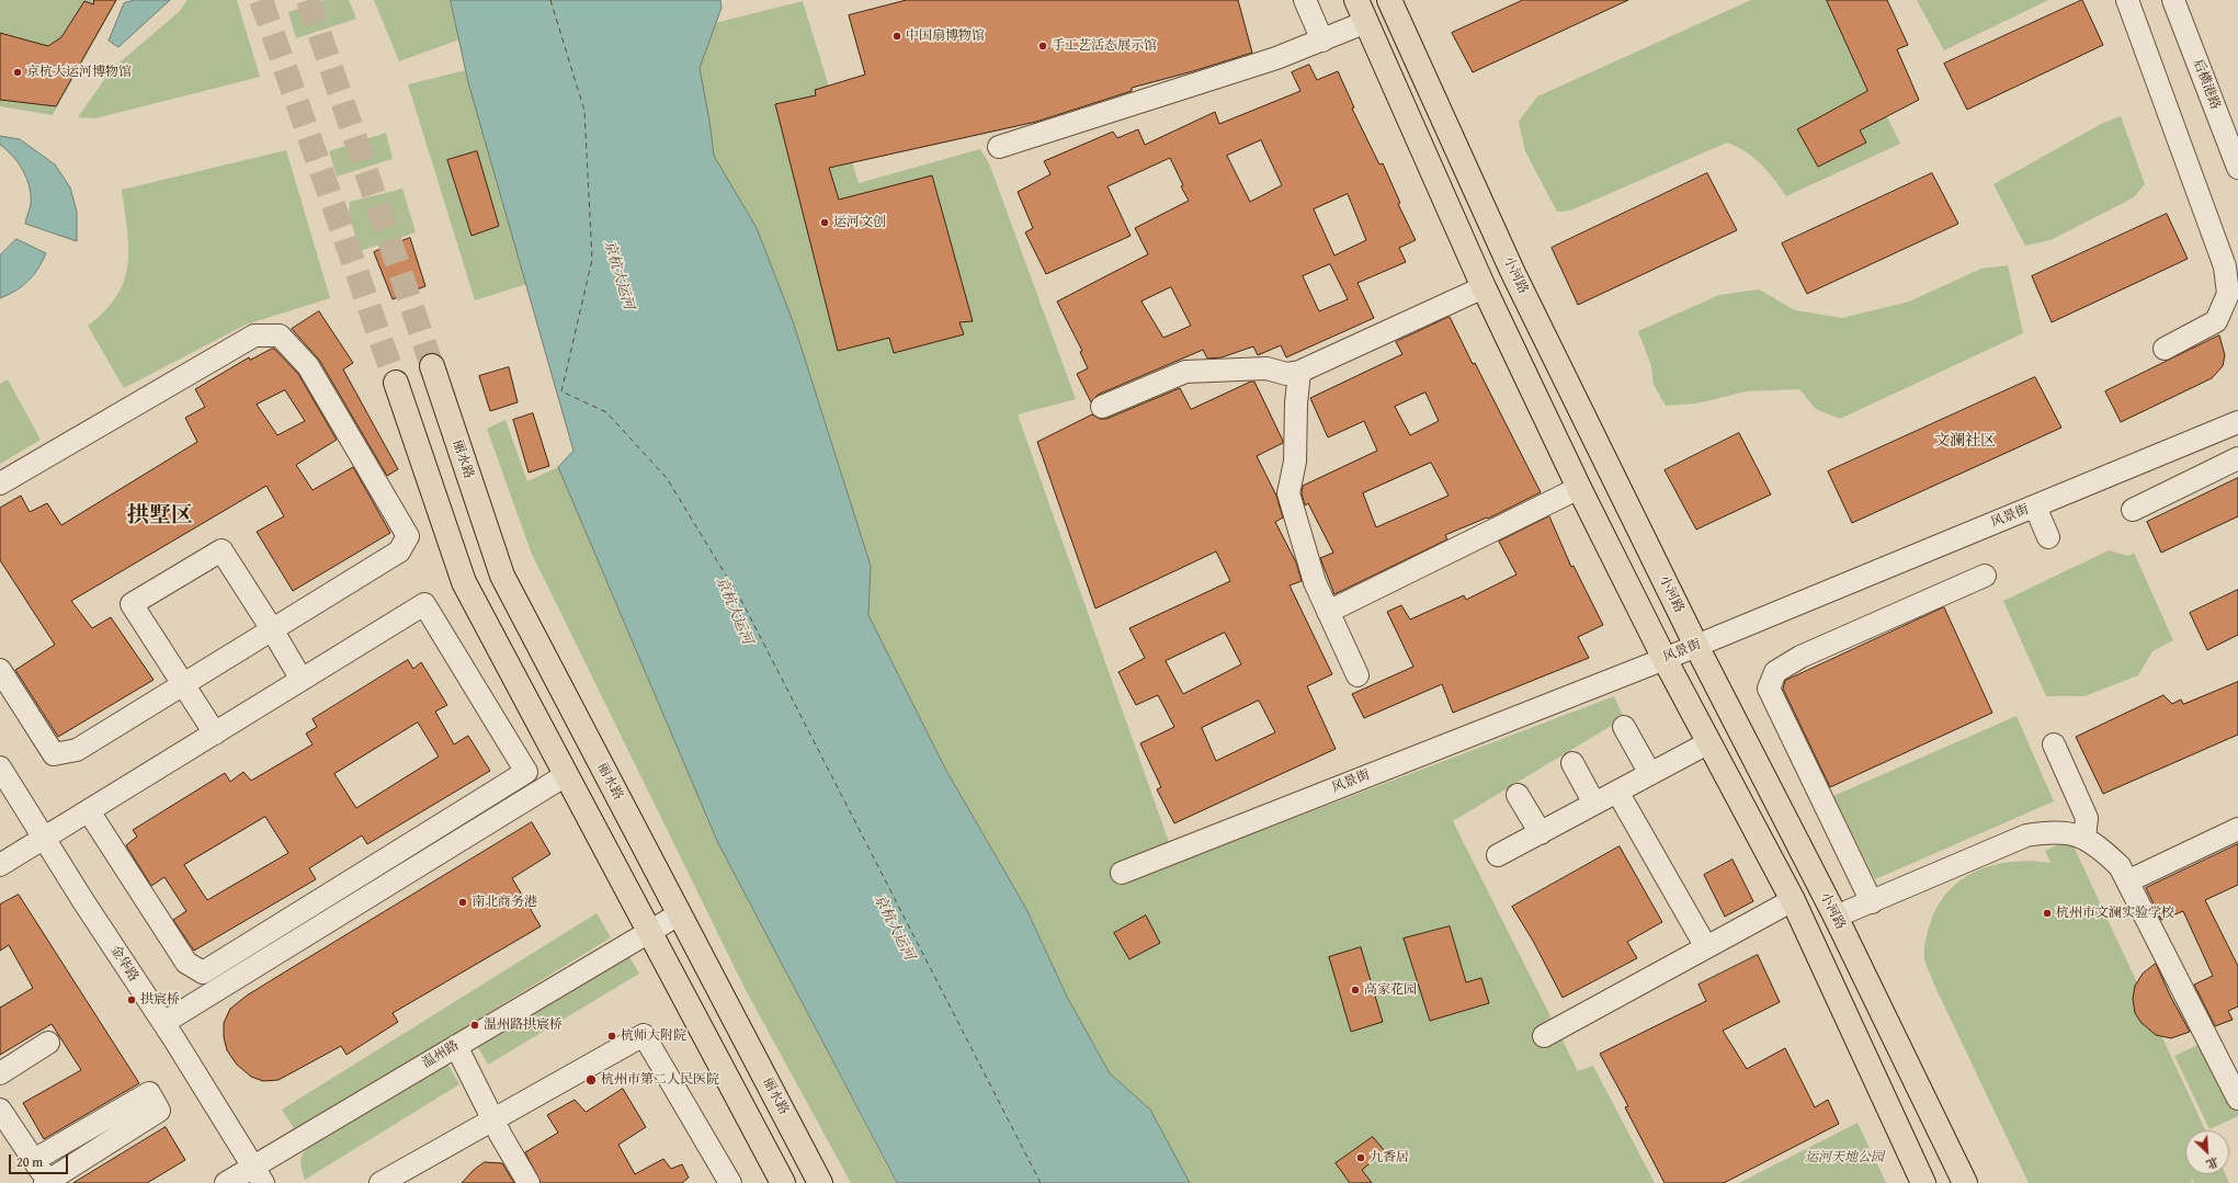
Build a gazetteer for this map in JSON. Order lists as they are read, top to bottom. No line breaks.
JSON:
{"streets":{"main road":["小河路","丽水路"],"street":["后横港路","风景街","金华路","温州路"]},"crossings":[["小河路","风景街"],["丽水路","温州路"],["金华路","温州路"]],"districts":["文澜社区","拱墅区"],"water":["京杭大运河"],"parks":["运河天地公园"],"places":["中国扇博物馆","手工艺活态展示馆","京杭大运河博物馆","运河文创","南北商务港","杭州市文澜实验学校","高家花园","拱宸桥","温州路拱宸桥","杭师大附院","杭州市第二人民医院","九香居"],"scale_bar":"20 m","north":"bottom right"}
